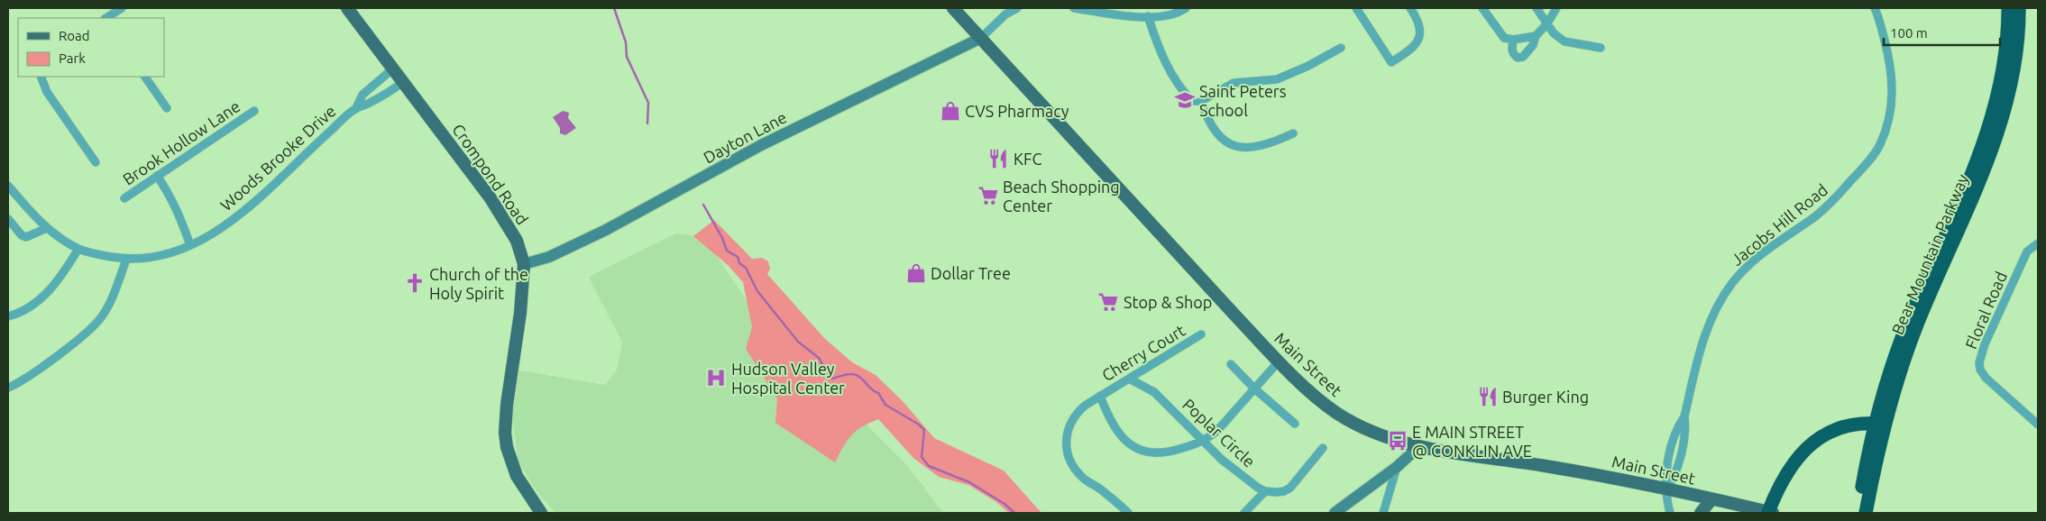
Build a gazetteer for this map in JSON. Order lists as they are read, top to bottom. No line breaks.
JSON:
{"streets":{"highway":["Bear Mountain Parkway"],"main road":["Crompond Road","Main Street"],"street":["Dayton Lane","Brook Hollow Lane","Woods Brooke Drive","Jacobs Hill Road","Floral Road","Cherry Court","Poplar Circle"]},"crossings":[["Dayton Lane","Crompond Road"],["Dayton Lane","Main Street"],["Woods Brooke Drive","Crompond Road"],["Jacobs Hill Road","Main Street"],["Cherry Court","Poplar Circle"]],"places":{"school or university":["Saint Peters School"],"shop":["CVS Pharmacy","Dollar Tree"],"restaurant":["KFC","Burger King"],"supermarket":["Beach Shopping Center","Stop & Shop"],"church":["Church of the Holy Spirit"],"hospital":["Hudson Valley Hospital Center"],"bus stop":["E MAIN STREET @ CONKLIN AVE"]},"legend":["Road","Park"],"scale_bar":"100 m"}
